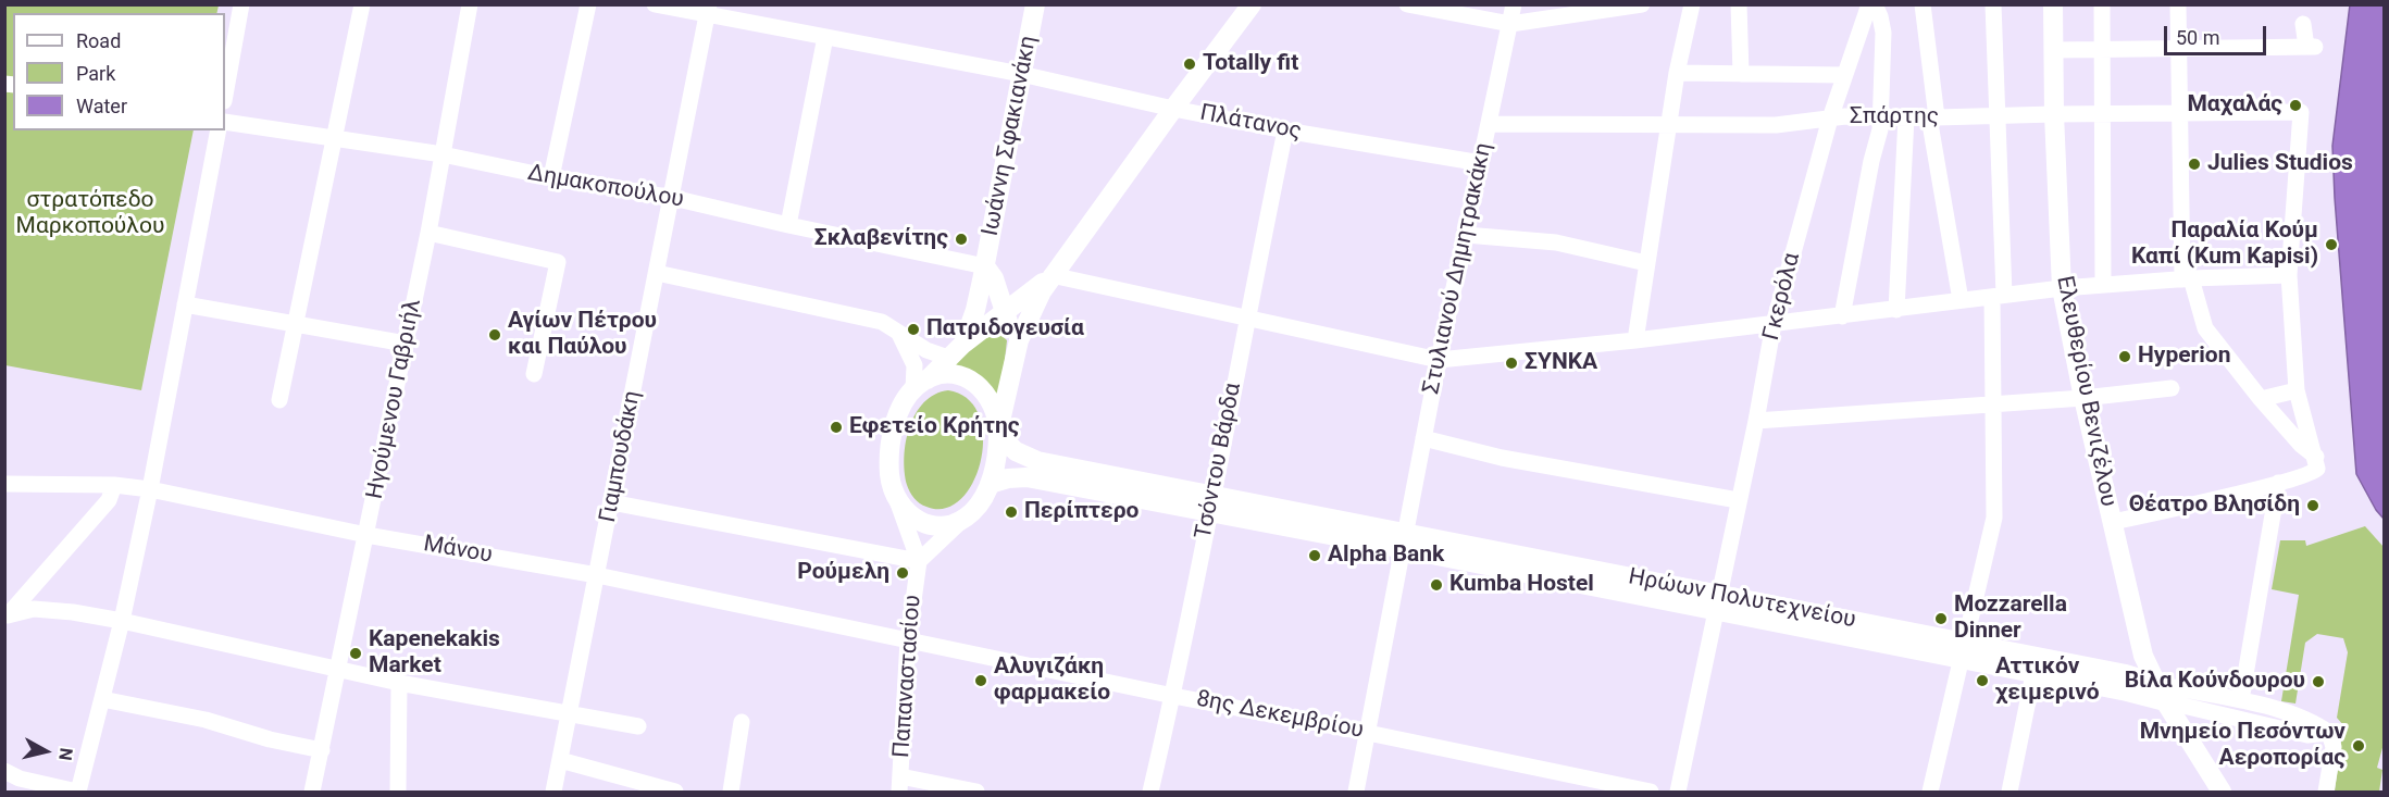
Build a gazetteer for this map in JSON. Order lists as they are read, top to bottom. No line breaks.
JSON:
{"streets":{"main road":["Ιωάννη Σφακιανάκη","Ελευθερίου Βενιζέλου","Ηρώων Πολυτεχνείου"],"street":["Σπάρτης","Πλάτανος","Δημακοπούλου","Στυλιανού Δημητρακάκη","Γκερόλα","Ηγούμενου Γαβριήλ","Γιαμπουδάκη","Τσόντου Βάρδα","Μάνου","Παπαναστασίου","8ης Δεκεμβρίου"]},"crossings":[["Σπάρτης","Στυλιανού Δημητρακάκη"],["Σπάρτης","Γκερόλα"],["Σπάρτης","Ελευθερίου Βενιζέλου"],["Πλάτανος","Ιωάννη Σφακιανάκη"],["Πλάτανος","Στυλιανού Δημητρακάκη"],["Πλάτανος","Γιαμπουδάκη"],["Πλάτανος","Τσόντου Βάρδα"],["Ιωάννη Σφακιανάκη","Δημακοπούλου"],["Δημακοπούλου","Ηγούμενου Γαβριήλ"],["Δημακοπούλου","Γιαμπουδάκη"],["Στυλιανού Δημητρακάκη","Ηρώων Πολυτεχνείου"],["Στυλιανού Δημητρακάκη","8ης Δεκεμβρίου"],["Γκερόλα","Ηρώων Πολυτεχνείου"],["Ελευθερίου Βενιζέλου","Ηρώων Πολυτεχνείου"],["Ηγούμενου Γαβριήλ","Μάνου"],["Γιαμπουδάκη","Μάνου"],["Τσόντου Βάρδα","Ηρώων Πολυτεχνείου"],["Τσόντου Βάρδα","8ης Δεκεμβρίου"],["Μάνου","Παπαναστασίου"],["Μάνου","8ης Δεκεμβρίου"],["Παπαναστασίου","8ης Δεκεμβρίου"]],"parks":["στρατόπεδο Μαρκοπούλου"],"places":["Totally fit","Μαχαλάς","Julies Studios","Σκλαβενίτης","Παραλία Κούμ Καπί (Kum Kapisi)","Πατριδογευσία","Αγίων Πέτρου και Παύλου","Hyperion","ΣΥΝΚΑ","Εφετείο Κρήτης","Θέατρο Βλησίδη","Περίπτερο","Alpha Bank","Ρούμελη","Kumba Hostel","Mozzarella Dinner","Kapenekakis Market","Αλυγιζάκη φαρμακείο","Αττικόν χειμερινό","Βίλα Κούνδουρου","Μνημείο Πεσόντων Αεροπορίας"],"legend":["Road","Park","Water"],"scale_bar":"50 m","north":"right"}
